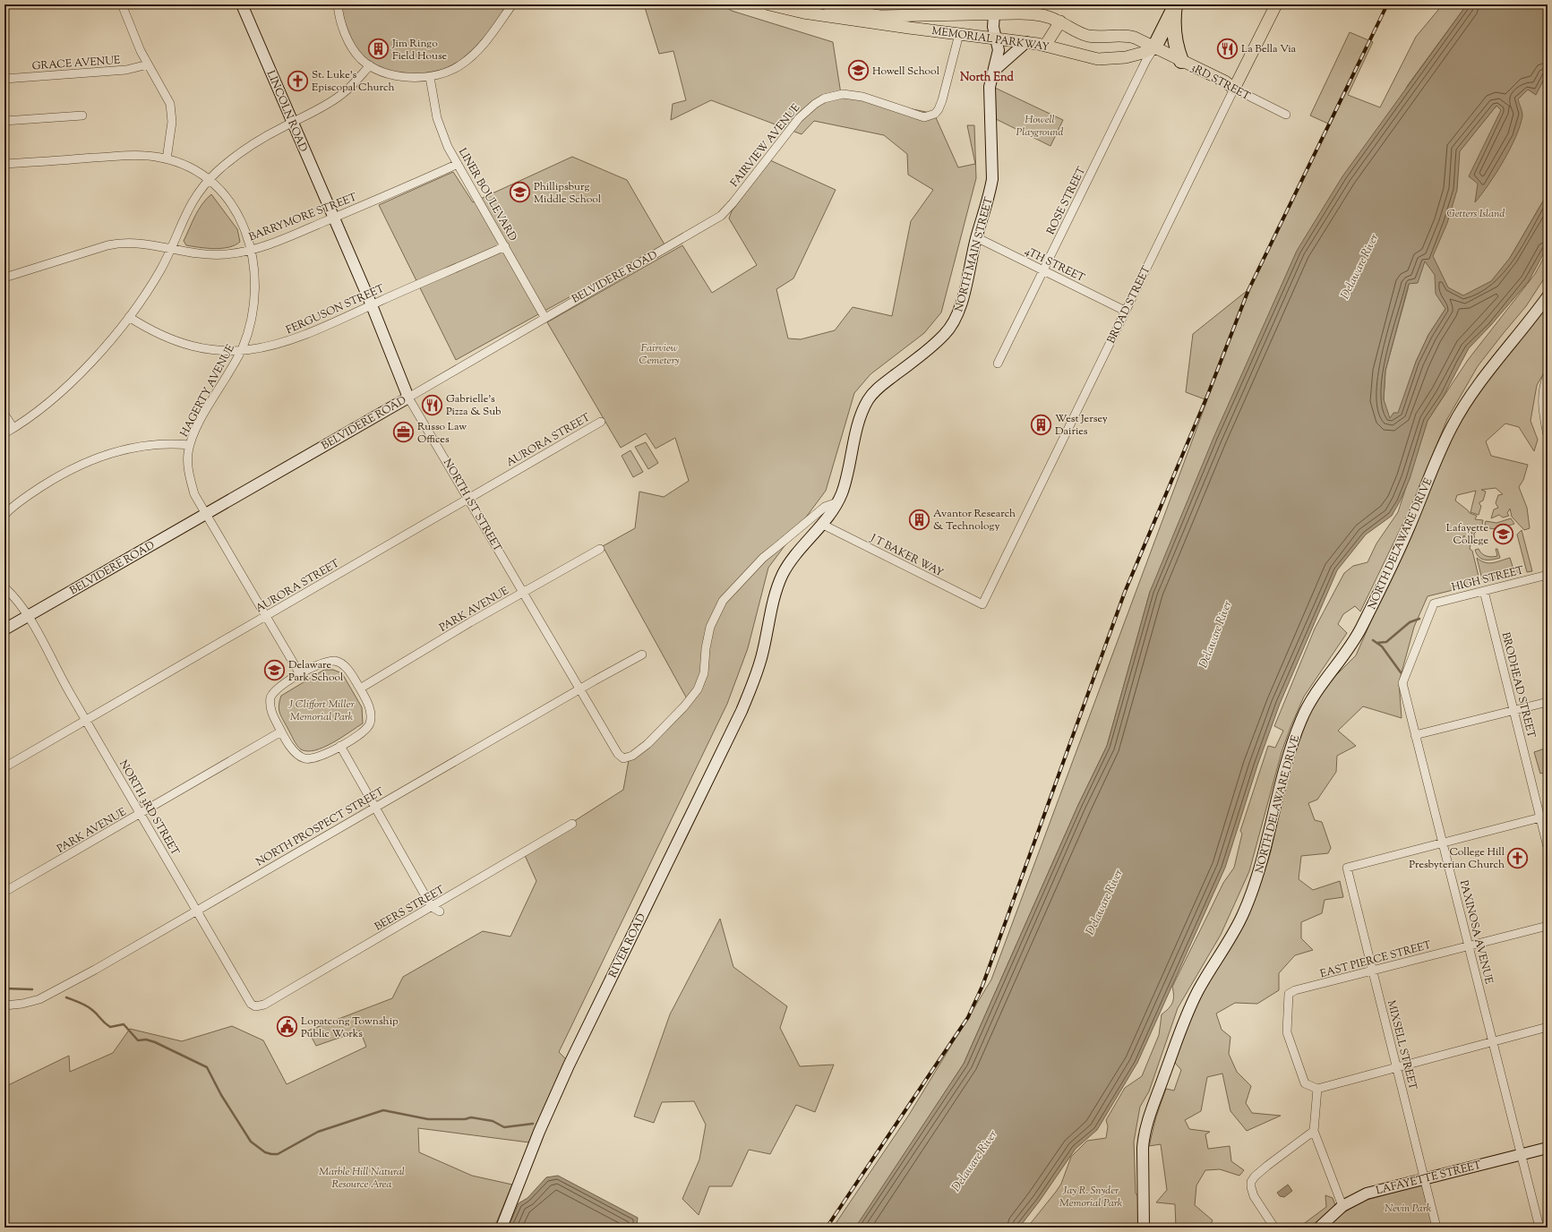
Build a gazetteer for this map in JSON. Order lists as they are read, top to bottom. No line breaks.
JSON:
{"streets":{"main road":["MEMORIAL PARKWAY","3RD STREET","LINCOLN ROAD","NORTH MAIN STREET","BELVIDERE ROAD","BROAD STREET","NORTH 1ST STREET","NORTH DELAWARE DRIVE","RIVER ROAD","LAFAYETTE STREET"],"street":["GRACE AVENUE","FAIRVIEW AVENUE","LINER BOULEVARD","ROSE STREET","BARRYMORE STREET","4TH STREET","FERGUSON STREET","HAGERTY AVENUE","AURORA STREET","J T BAKER WAY","HIGH STREET","PARK AVENUE","BRODHEAD STREET","NORTH 3RD STREET","NORTH PROSPECT STREET","BEERS STREET","PAXINOSA AVENUE","EAST PIERCE STREET","MIXSELL STREET"]},"crossings":[["MEMORIAL PARKWAY","3RD STREET"],["MEMORIAL PARKWAY","FAIRVIEW AVENUE"],["MEMORIAL PARKWAY","ROSE STREET"],["MEMORIAL PARKWAY","NORTH MAIN STREET"],["3RD STREET","ROSE STREET"],["3RD STREET","BROAD STREET"],["LINCOLN ROAD","BARRYMORE STREET"],["LINCOLN ROAD","NORTH 1ST STREET"],["FAIRVIEW AVENUE","BELVIDERE ROAD"],["LINER BOULEVARD","BARRYMORE STREET"],["LINER BOULEVARD","BELVIDERE ROAD"],["LINER BOULEVARD","FERGUSON STREET"],["ROSE STREET","4TH STREET"],["BARRYMORE STREET","HAGERTY AVENUE"],["BARRYMORE STREET","NORTH 1ST STREET"],["NORTH MAIN STREET","4TH STREET"],["NORTH MAIN STREET","NORTH 1ST STREET"],["NORTH MAIN STREET","J T BAKER WAY"],["NORTH MAIN STREET","RIVER ROAD"],["4TH STREET","BROAD STREET"],["BELVIDERE ROAD","HAGERTY AVENUE"],["BELVIDERE ROAD","NORTH 1ST STREET"],["BELVIDERE ROAD","NORTH 3RD STREET"],["BROAD STREET","J T BAKER WAY"],["FERGUSON STREET","HAGERTY AVENUE"],["FERGUSON STREET","NORTH 1ST STREET"],["HAGERTY AVENUE","AURORA STREET"],["HAGERTY AVENUE","PARK AVENUE"],["AURORA STREET","NORTH 1ST STREET"],["AURORA STREET","NORTH 3RD STREET"],["NORTH 1ST STREET","PARK AVENUE"],["NORTH 1ST STREET","NORTH PROSPECT STREET"],["J T BAKER WAY","RIVER ROAD"],["HIGH STREET","BRODHEAD STREET"],["HIGH STREET","PAXINOSA AVENUE"],["PARK AVENUE","NORTH 3RD STREET"],["NORTH 3RD STREET","NORTH PROSPECT STREET"],["NORTH 3RD STREET","BEERS STREET"],["PAXINOSA AVENUE","EAST PIERCE STREET"],["PAXINOSA AVENUE","MIXSELL STREET"],["PAXINOSA AVENUE","LAFAYETTE STREET"],["EAST PIERCE STREET","MIXSELL STREET"],["MIXSELL STREET","LAFAYETTE STREET"]],"districts":["North End"],"water":["Delaware River"],"parks":["Howell Playground","Getters Island","Fairview Cemetery","J Cliffort Miller Memorial Park","Marble Hill Natural Resource Area","Jay R. Snyder Memorial Park","Nevin Park"],"places":{"restaurant":["La Bella Via","Gabrielle's Pizza & Sub"],"building":["Jim Ringo Field House","West Jersey Dairies","Avantor Research & Technology"],"school or university":["Howell School","Phillipsburg Middle School","Lafayette College","Delaware Park School"],"church":["St. Luke's Episcopal Church","College Hill Presbyterian Church"],"office":["Russo Law Offices"],"public building":["Lopatcong Township Public Works"]}}
